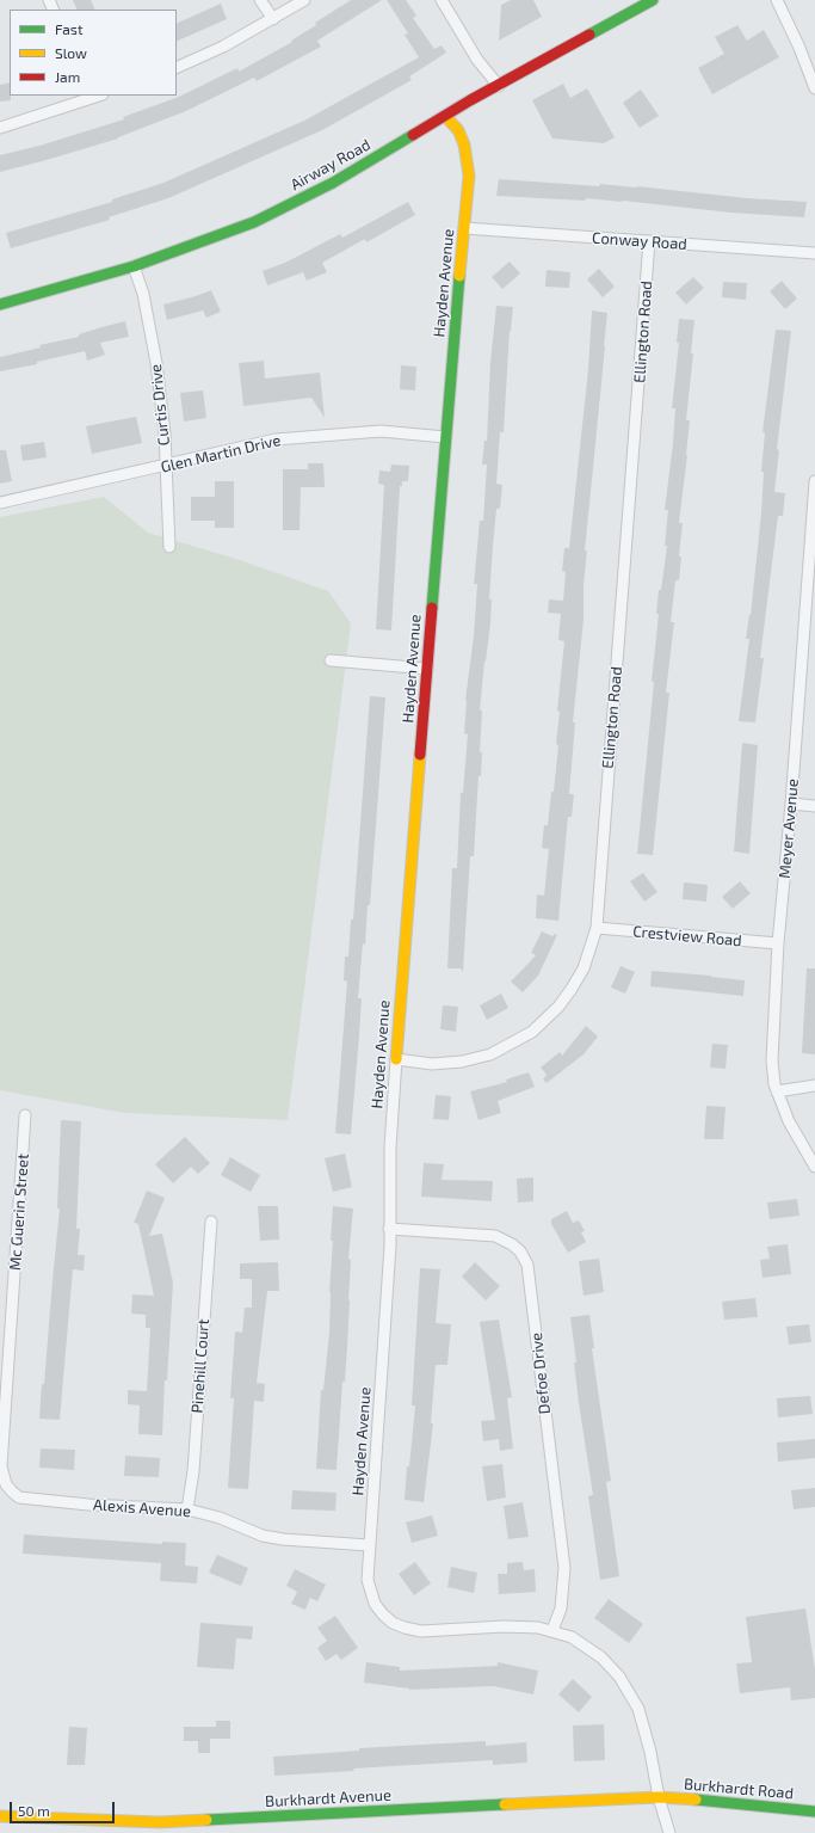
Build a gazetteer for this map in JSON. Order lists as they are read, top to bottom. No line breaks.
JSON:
{"streets":{"street":["Airway Road","Conway Road","Hayden Avenue","Ellington Road","Curtis Drive","Glen Martin Drive","Meyer Avenue","Crestview Road","Mc Guerin Street","Pinehill Court","Defoe Drive","Alexis Avenue","Burkhardt Road","Burkhardt Avenue"]},"crossings":[["Airway Road","Hayden Avenue"],["Airway Road","Curtis Drive"],["Conway Road","Hayden Avenue"],["Conway Road","Ellington Road"],["Hayden Avenue","Ellington Road"],["Hayden Avenue","Glen Martin Drive"],["Hayden Avenue","Defoe Drive"],["Hayden Avenue","Alexis Avenue"],["Hayden Avenue","Burkhardt Road"],["Hayden Avenue","Burkhardt Avenue"],["Ellington Road","Crestview Road"],["Curtis Drive","Glen Martin Drive"],["Meyer Avenue","Crestview Road"],["Mc Guerin Street","Alexis Avenue"],["Pinehill Court","Alexis Avenue"],["Burkhardt Road","Burkhardt Avenue"]],"legend":["Fast","Slow","Jam"],"scale_bar":"50 m"}
